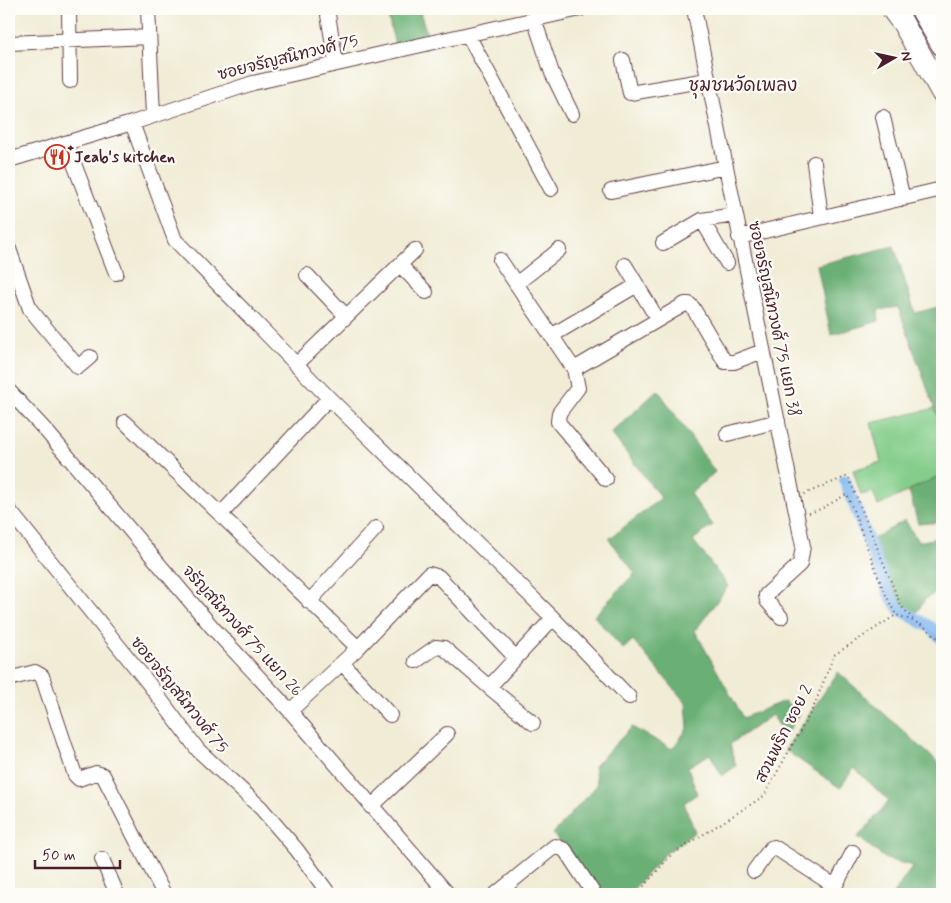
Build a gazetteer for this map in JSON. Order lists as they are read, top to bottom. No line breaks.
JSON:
{"streets":{"street":["ซอยจรัญสนิทวงศ์ 75","ซอยจรัญสนิทวงศ์ 75 แยก 38","จรัญสนิทวงศ์ 75 แยก 26"],"path":["สวนพริก ซอย 2"]},"districts":["ชุมชนวัดเพลง"],"places":{"restaurant":["๋Jeab's kitchen"]},"scale_bar":"50 m","north":"right"}
